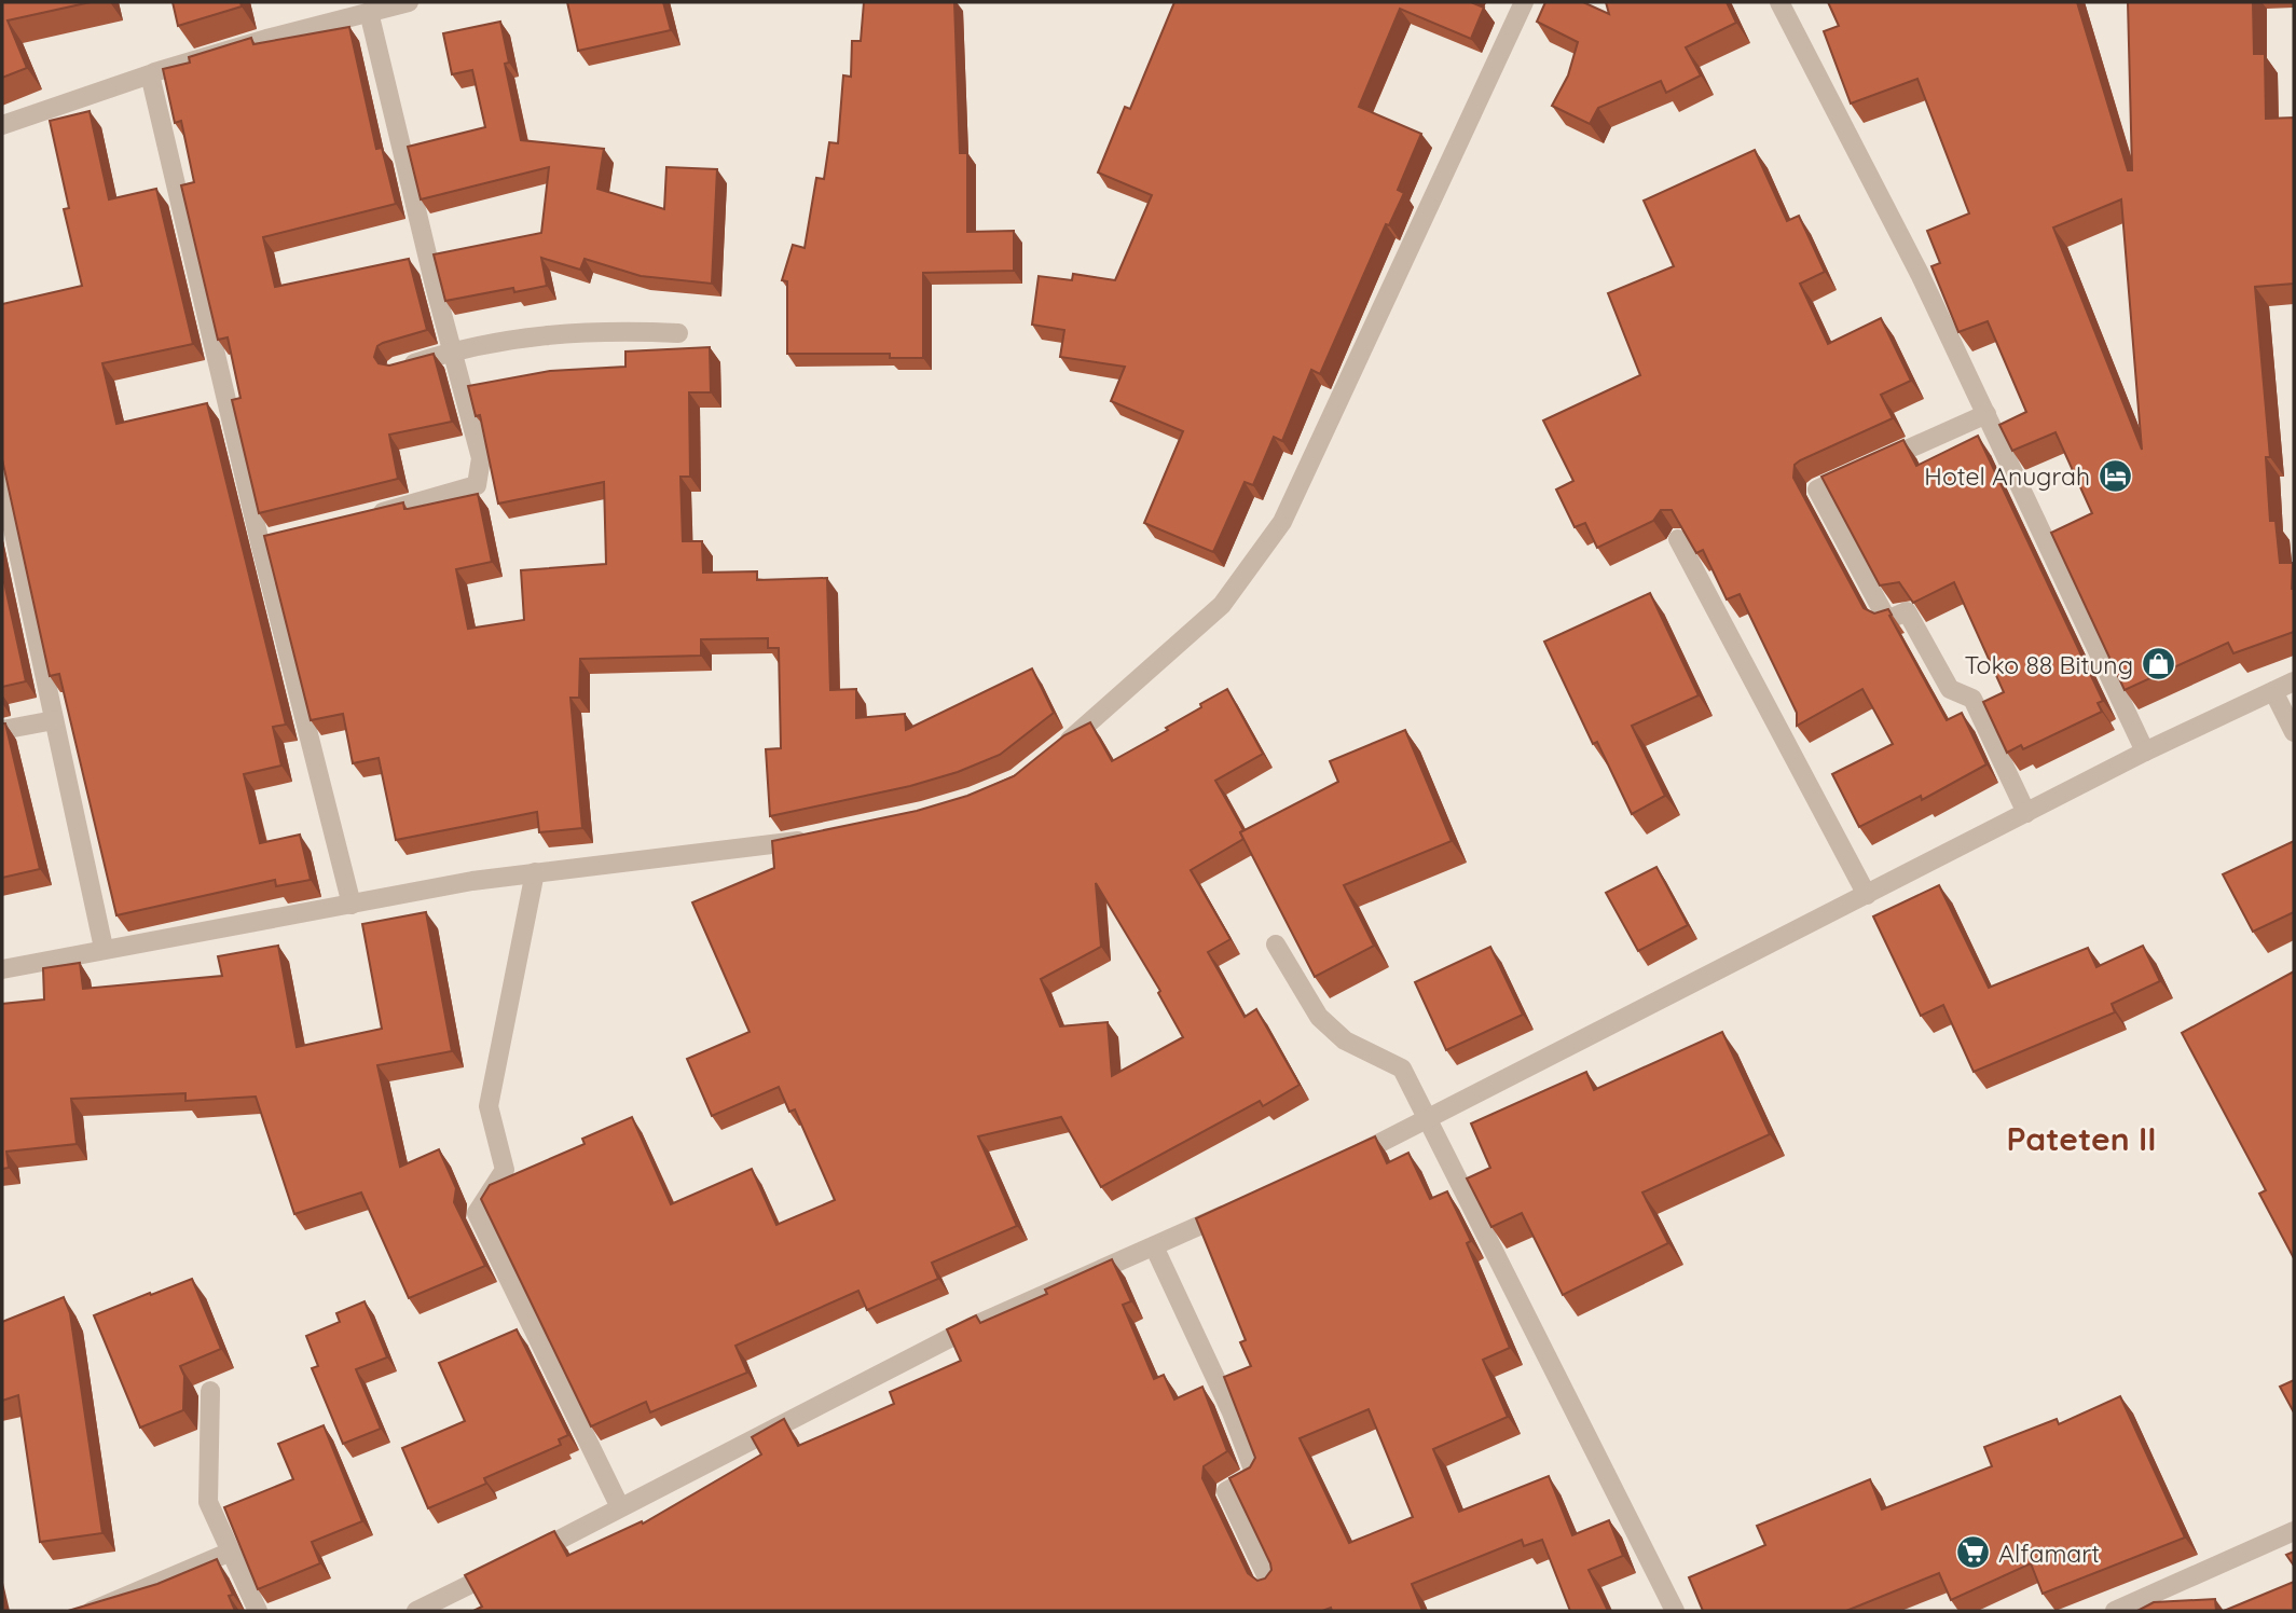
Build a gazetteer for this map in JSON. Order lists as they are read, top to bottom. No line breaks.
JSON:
{"districts":["Pateten II"],"places":{"hotel":["Hotel Anugrah"],"shop":["Toko 88 Bitung"],"supermarket":["Alfamart"]}}
